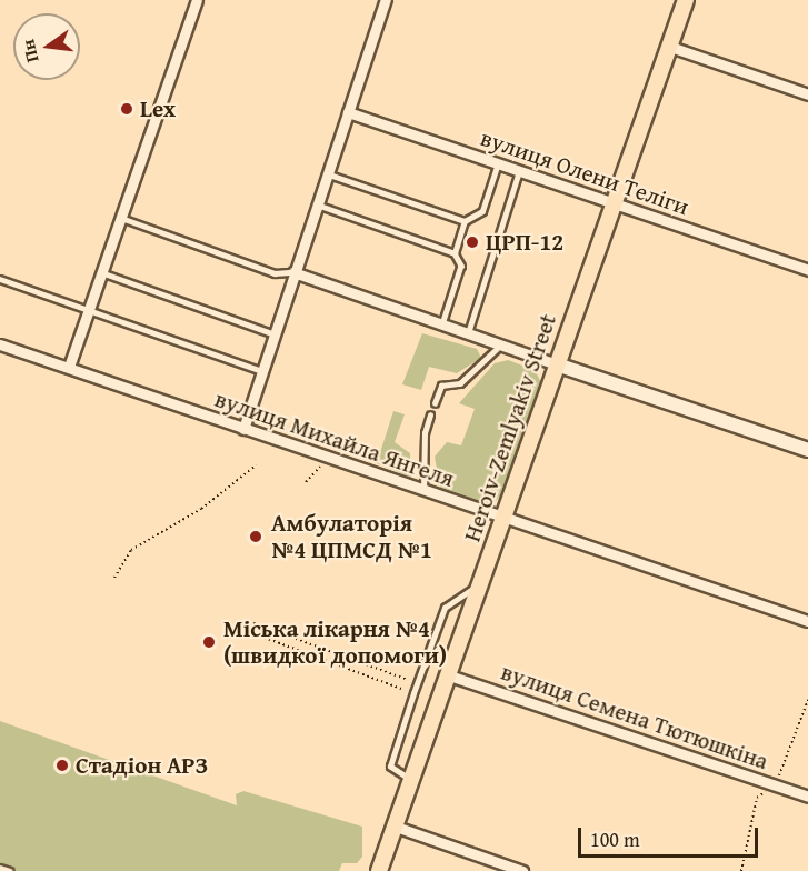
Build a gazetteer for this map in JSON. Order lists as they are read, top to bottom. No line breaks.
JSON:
{"streets":{"main road":["Heroiv-Zemlyakiv Street"],"street":["вулиця Олени Теліги","вулиця Михайла Янгеля","вулиця Семена Тютюшкіна"]},"crossings":[["вулиця Олени Теліги","Heroiv-Zemlyakiv Street"],["Heroiv-Zemlyakiv Street","вулиця Михайла Янгеля"],["Heroiv-Zemlyakiv Street","вулиця Семена Тютюшкіна"]],"places":["Lex","ЦРП-12","Амбулаторія №4 ЦПМСД №1","Міська лікарня №4 (швидкої допомоги)","Стадіон АРЗ"],"scale_bar":"100 m","north":"left"}
